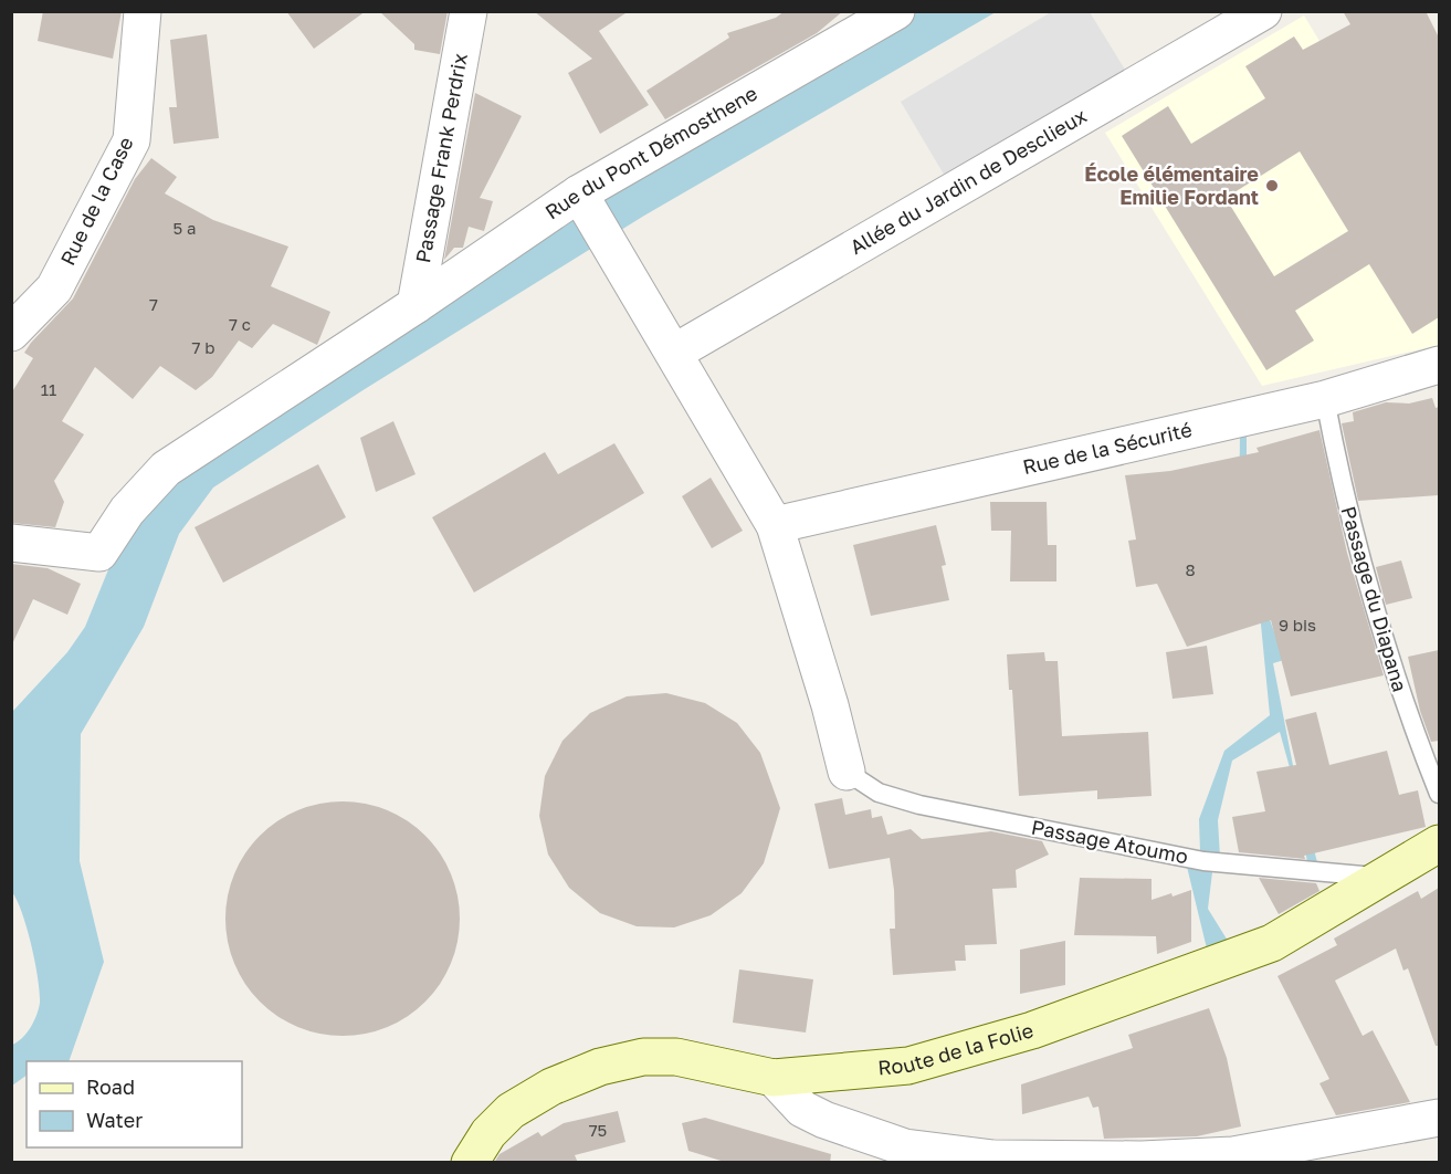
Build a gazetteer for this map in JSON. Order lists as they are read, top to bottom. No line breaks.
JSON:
{"streets":{"street":["Rue du Pont Démosthene","Passage Frank Perdrix","Allée du Jardin de Desclieux","Rue de la Case","Rue de la Sécurité","Route de la Folie"],"lane":["Passage du Diapana","Passage Atoumo"]},"crossings":[["Rue du Pont Démosthene","Passage Frank Perdrix"],["Rue de la Sécurité","Passage du Diapana"],["Passage Atoumo","Route de la Folie"]],"places":["École élémentaire Emilie Fordant"],"house_numbers":["5 a","7","7 c","7 b","11","8","9 bis","75"],"legend":["Road","Water"]}
